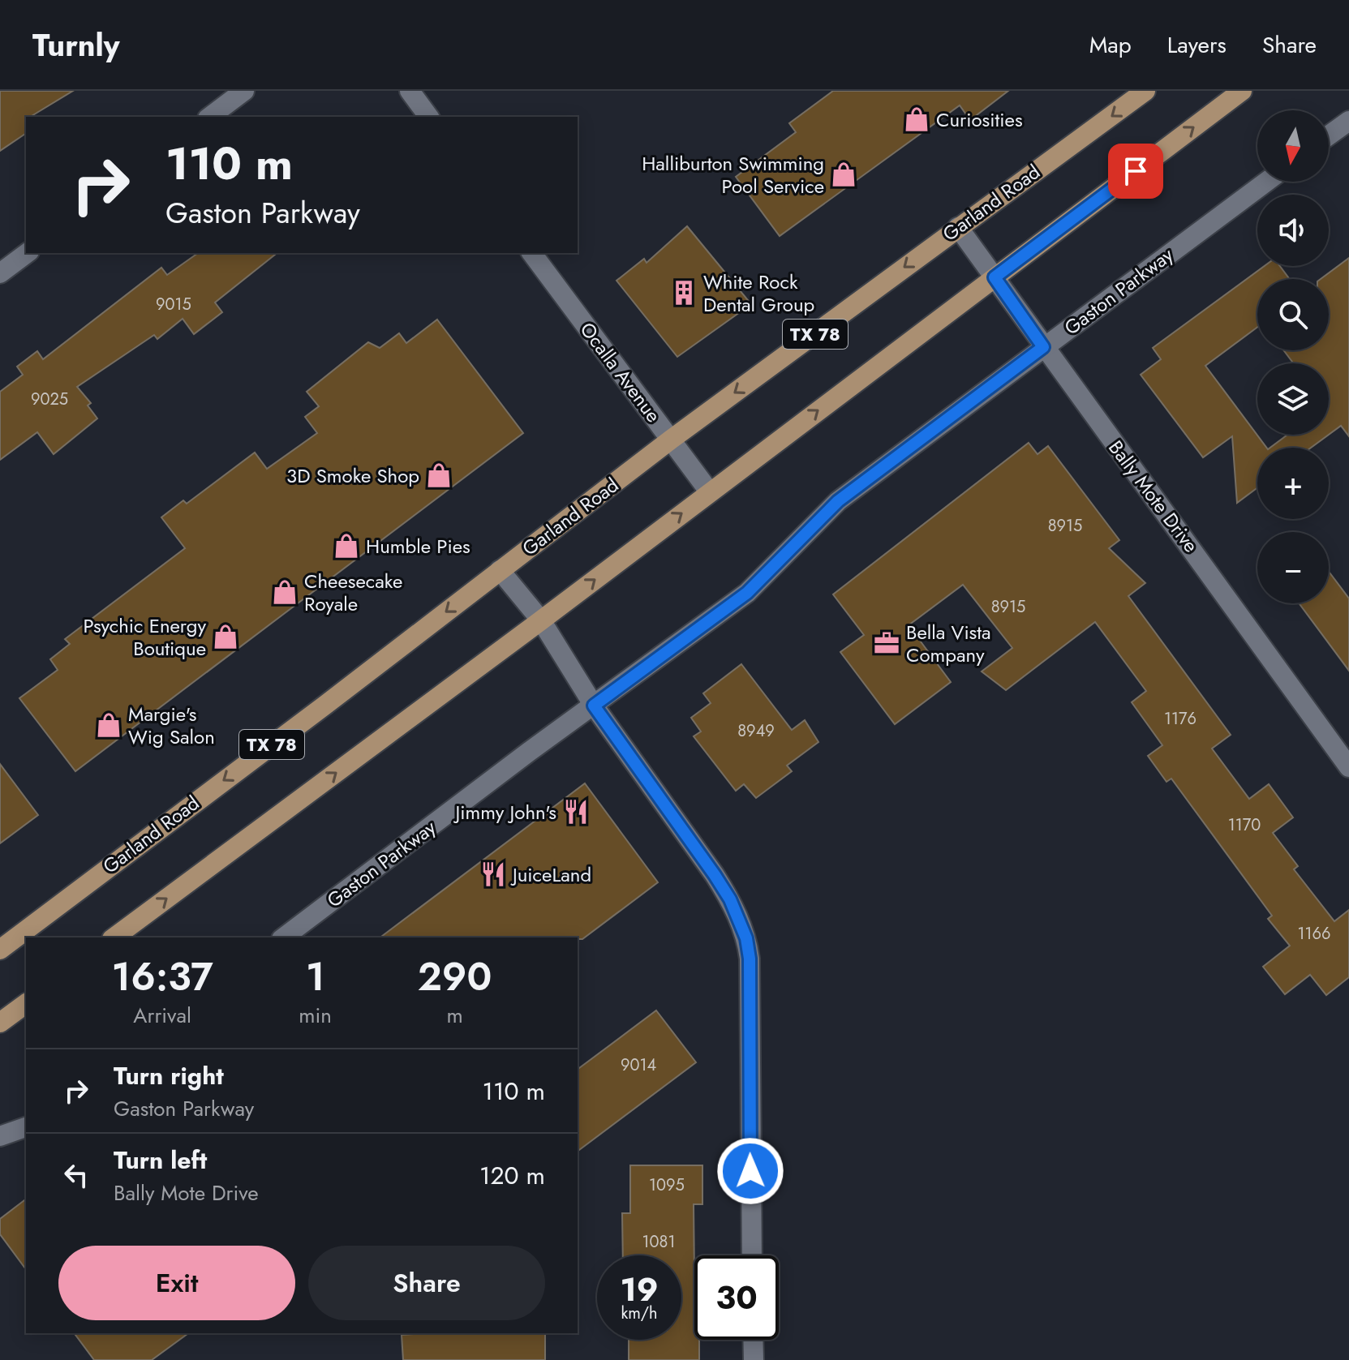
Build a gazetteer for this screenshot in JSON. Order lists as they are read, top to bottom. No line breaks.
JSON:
{"streets":{"main road":["Garland Road","TX 78"],"street":["Gaston Parkway","Ocalla Avenue","Bally Mote Drive"]},"crossings":[["Garland Road","Ocalla Avenue"],["Garland Road","Bally Mote Drive"],["Gaston Parkway","Bally Mote Drive"]],"places":{"shop":["Curiosities","Halliburton Swimming Pool Service","3D Smoke Shop","Humble Pies","Cheesecake Royale","Psychic Energy Boutique","Margie's Wig Salon"],"building":["White Rock Dental Group"],"office":["Bella Vista Company"],"restaurant":["Jimmy John's","JuiceLand"]},"house_numbers":["9015","9025","8915","8915","1176","8949","1170","1166","9014","1095","1081"],"north":"bottom","page":{"header":"Turnly","nav":["Map","Layers","Share"],"map_buttons":["+","−"],"turn":["110 m","Gaston Parkway"],"eta":["16:37","Arrival","1","min","290","m"],"list":[{"name":"Turn right","note":"Gaston Parkway","value":"110 m"},{"name":"Turn left","note":"Bally Mote Drive","value":"120 m"}],"buttons":["Exit","Share"],"speed":"19 km/h","limit":"30"}}
